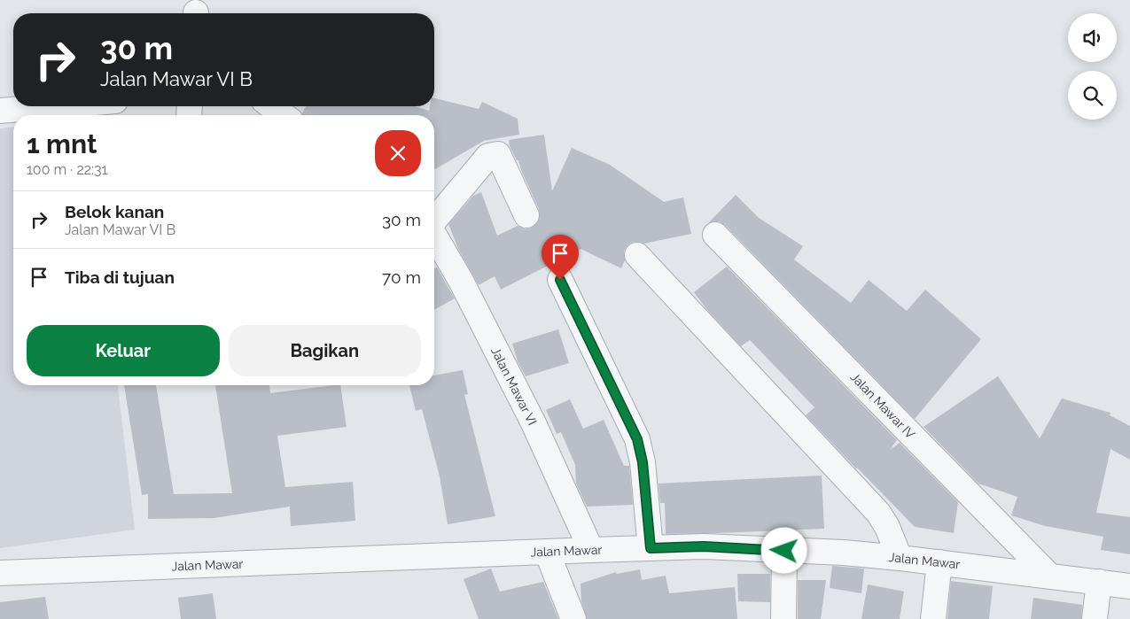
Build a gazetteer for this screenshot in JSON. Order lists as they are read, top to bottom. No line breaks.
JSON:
{"streets":{"street":["Jalan Mawar VI","Jalan Mawar IV","Jalan Mawar"]},"crossings":[["Jalan Mawar VI","Jalan Mawar"],["Jalan Mawar IV","Jalan Mawar"]],"page":{"turn":["30 m","Jalan Mawar VI B"],"heading":["1 mnt","100 m · 22:31"],"list":[{"name":"Belok kanan","note":"Jalan Mawar VI B","value":"30 m"},{"name":"Tiba di tujuan","value":"70 m"}],"buttons":["Keluar","Bagikan"]}}
